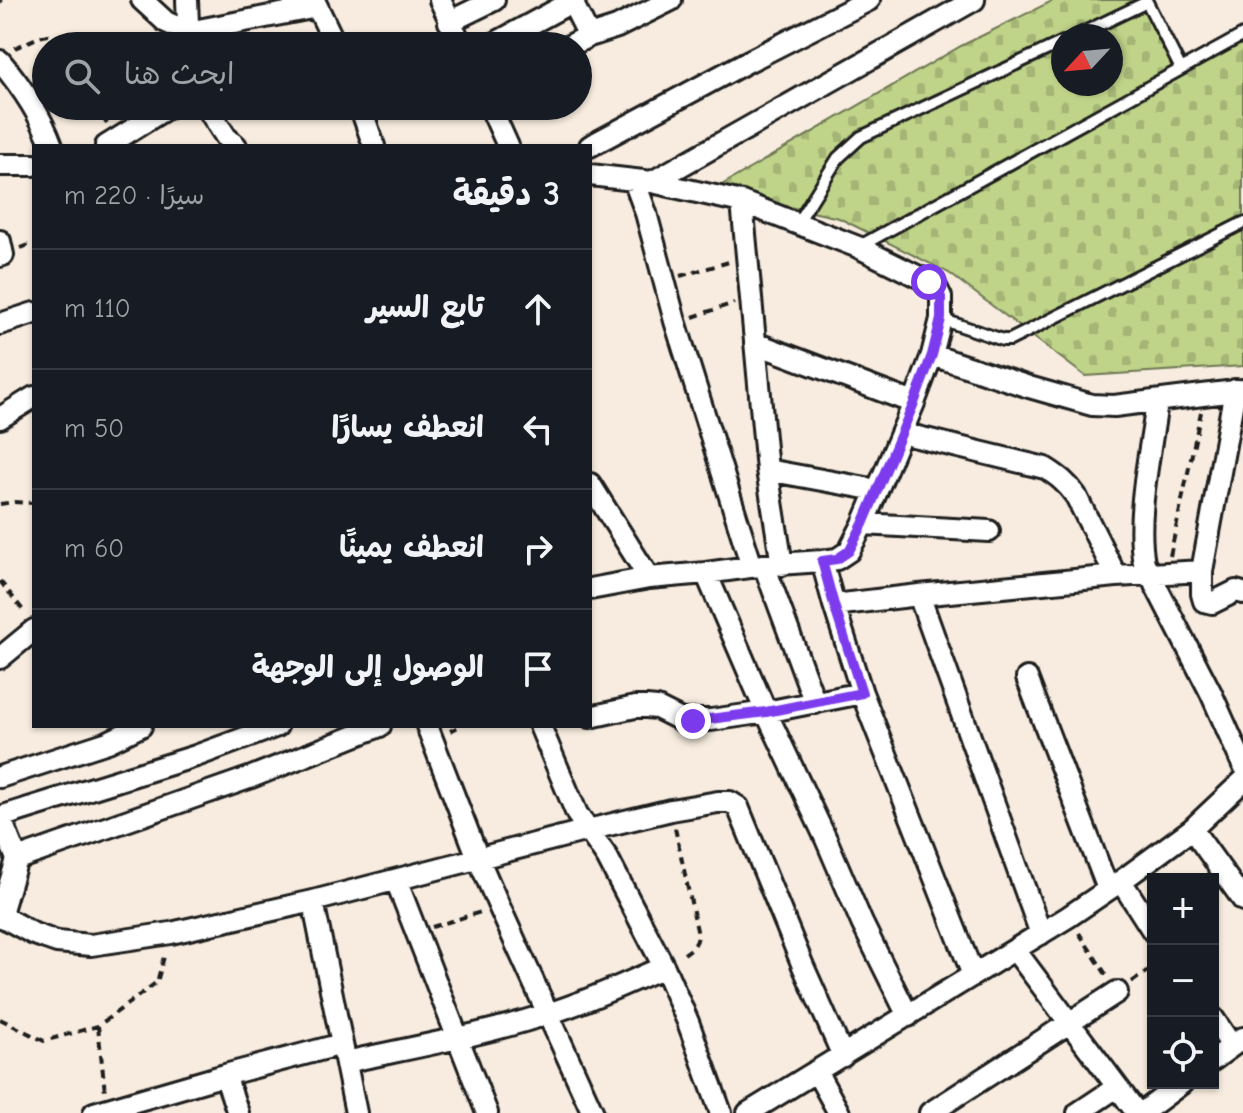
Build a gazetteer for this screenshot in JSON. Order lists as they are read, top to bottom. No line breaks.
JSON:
{"north":"bottom left","page":{"search":"ابحث هنا","heading":["3 دقيقة","سيرًا · 220 m"],"list":[["تابع السير","110 m"],["انعطف يسارًا","50 m"],["انعطف يمينًا","60 m"],"الوصول إلى الوجهة"],"map_buttons":["+","−"]}}
